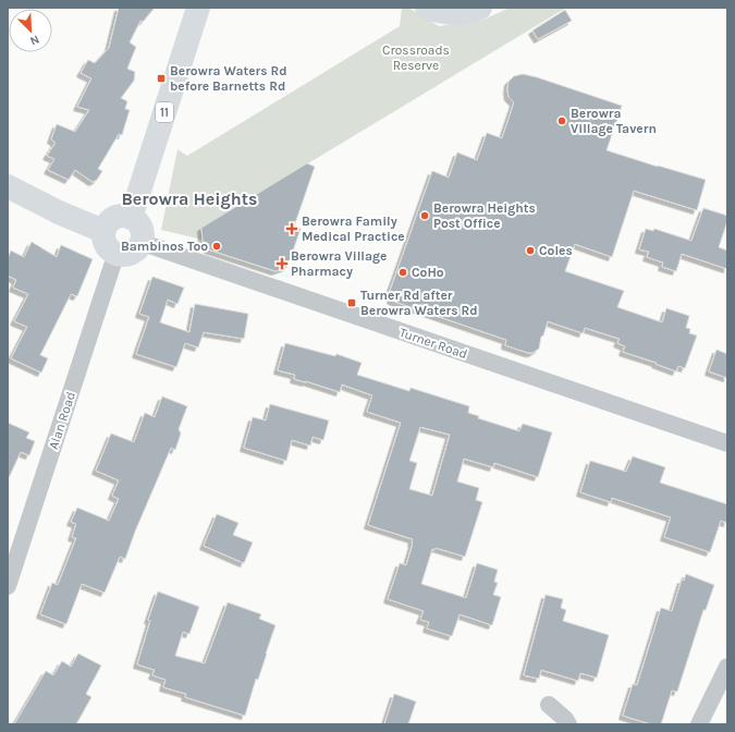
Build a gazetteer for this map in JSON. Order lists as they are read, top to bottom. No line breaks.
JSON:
{"streets":{"main road":["11"],"street":["Turner Road","Alan Road"]},"crossings":[["11","Turner Road"],["11","Alan Road"],["Turner Road","Alan Road"]],"districts":["Berowra Heights"],"parks":["Crossroads Reserve"],"places":{"transit":["Berowra Waters Rd before Barnetts Rd","Turner Rd after Berowra Waters Rd"],"other":["Berowra Village Tavern","Berowra Heights Post Office","Bambinos Too","Coles","CoHo"],"health":["Berowra Family Medical Practice","Berowra Village Pharmacy"]},"north":"bottom right"}
